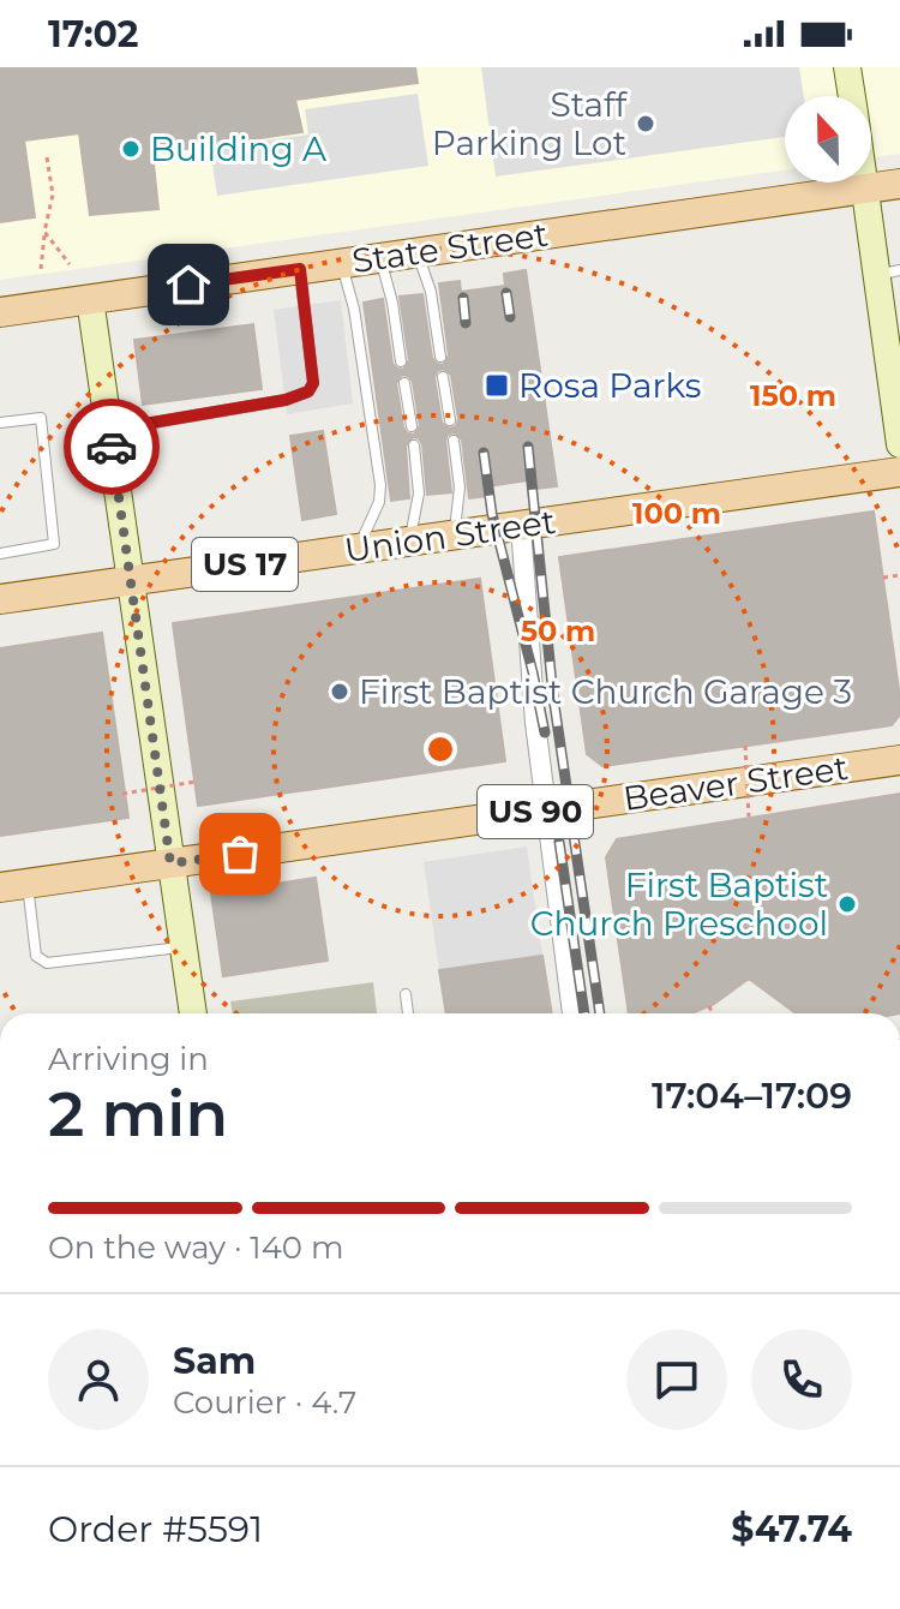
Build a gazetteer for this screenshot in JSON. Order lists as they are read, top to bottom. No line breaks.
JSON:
{"streets":{"main road":["State Street","Union Street","US 17","Beaver Street","US 90"]},"places":{"other":["Staff Parking Lot","Building A","First Baptist Church Garage 3","First Baptist Church Preschool"],"transit":["Rosa Parks"]},"north":"top","page":{"status":"17:02","heading":["2 min","Arriving in","17:04–17:09"],"panel":["Sam","Courier · 4.7","Order #5591","$47.74"],"bar":"On the way · 140 m"},"rings":["150 m","100 m","50 m"]}
